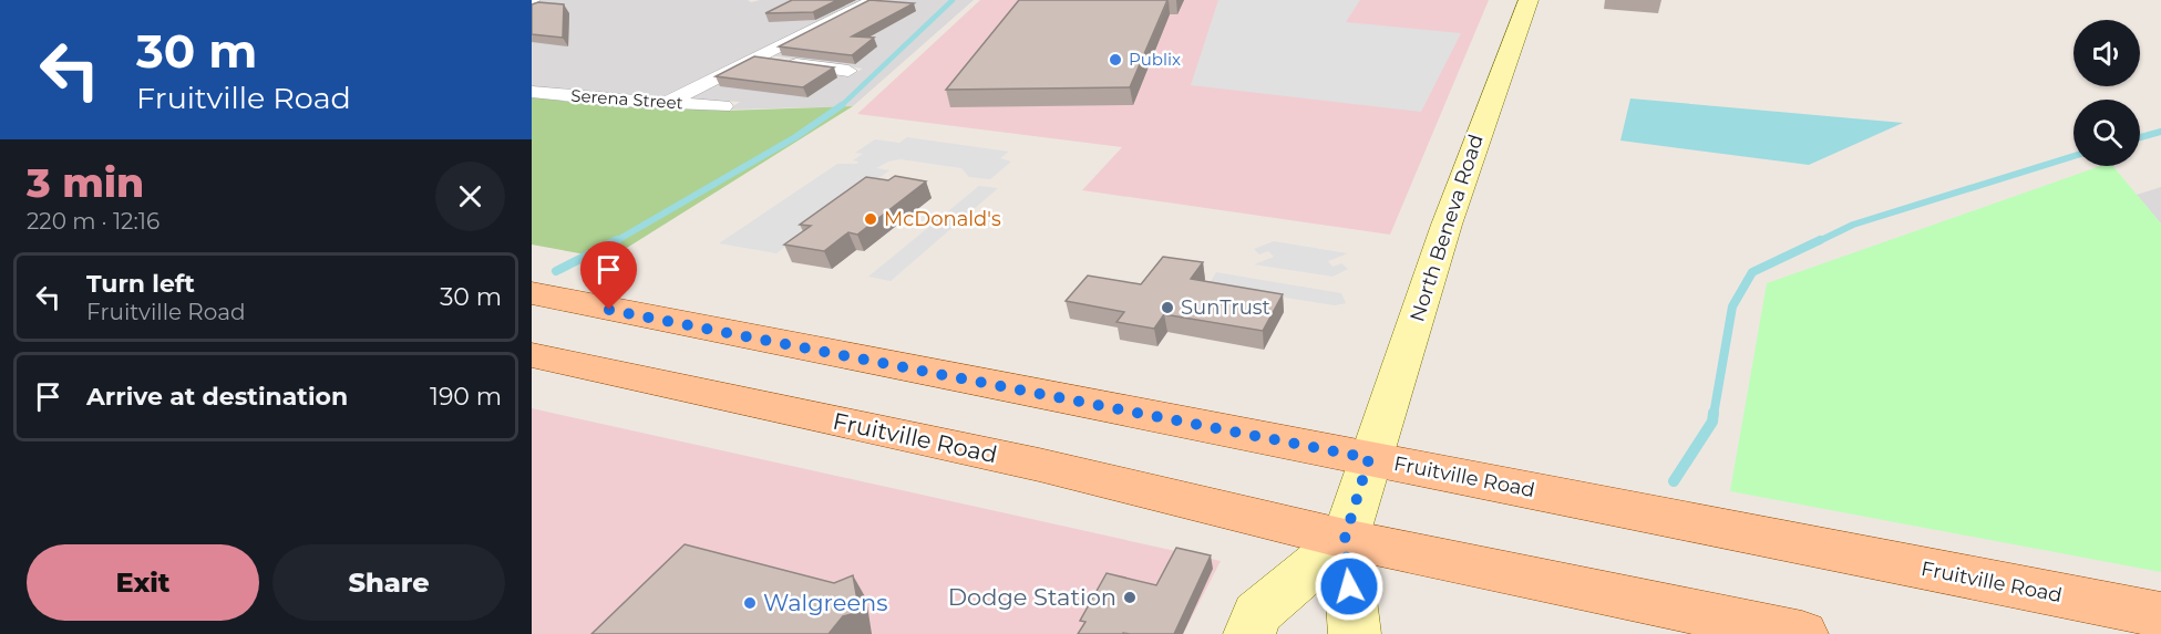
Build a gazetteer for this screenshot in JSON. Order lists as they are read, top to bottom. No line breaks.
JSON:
{"streets":{"main road":["North Beneva Road","Fruitville Road"],"street":["Serena Street"]},"crossings":[["North Beneva Road","Fruitville Road"]],"places":["Publix","McDonald's","SunTrust","Dodge Station","Walgreens"],"page":{"turn":["30 m","Fruitville Road"],"heading":["3 min","220 m · 12:16"],"list":[{"name":"Turn left","note":"Fruitville Road","value":"30 m"},{"name":"Arrive at destination","value":"190 m"}],"buttons":["Exit","Share"]}}
